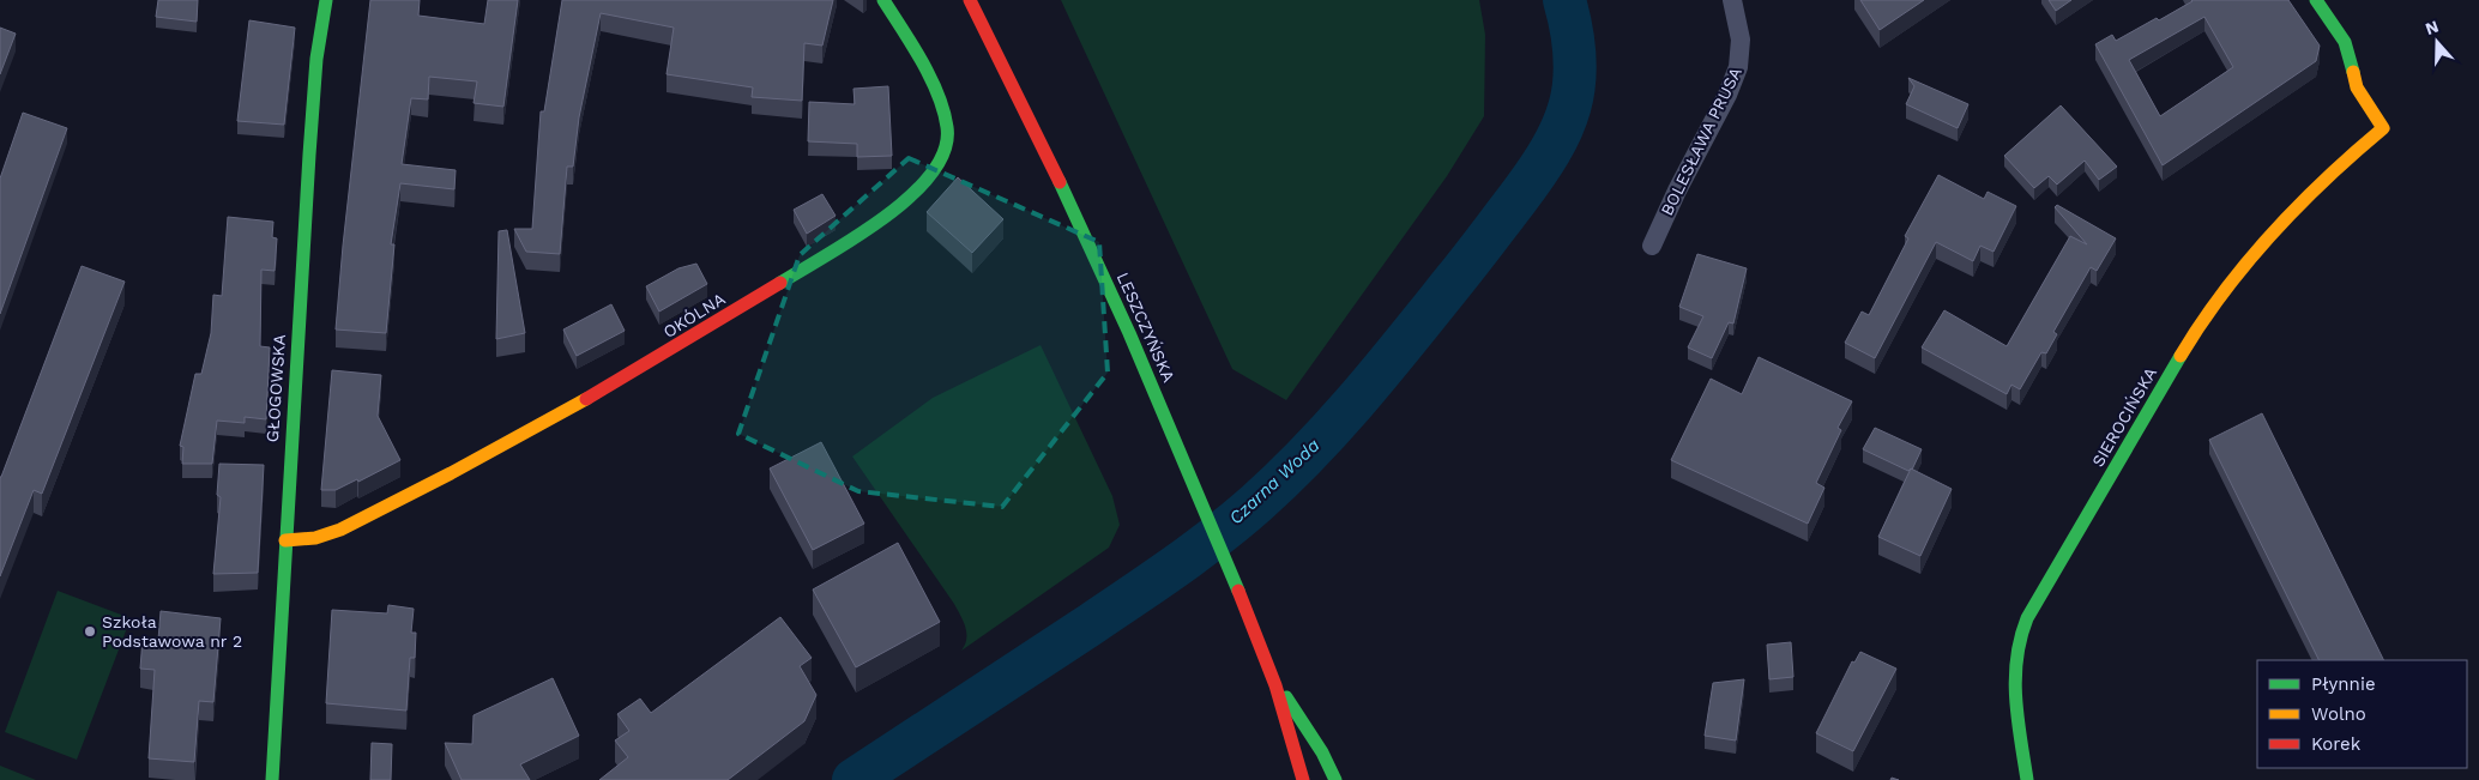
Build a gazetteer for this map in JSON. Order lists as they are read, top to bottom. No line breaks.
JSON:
{"streets":{"street":["BOLESŁAWA PRUSA","OKÓLNA","LESZCZYŃSKA","GŁOGOWSKA","SIEROCIŃSKA"]},"crossings":[["OKÓLNA","GŁOGOWSKA"]],"water":["Czarna Woda"],"places":["Szkoła Podstawowa nr 2"],"legend":["Płynnie","Wolno","Korek"],"north":"top"}
